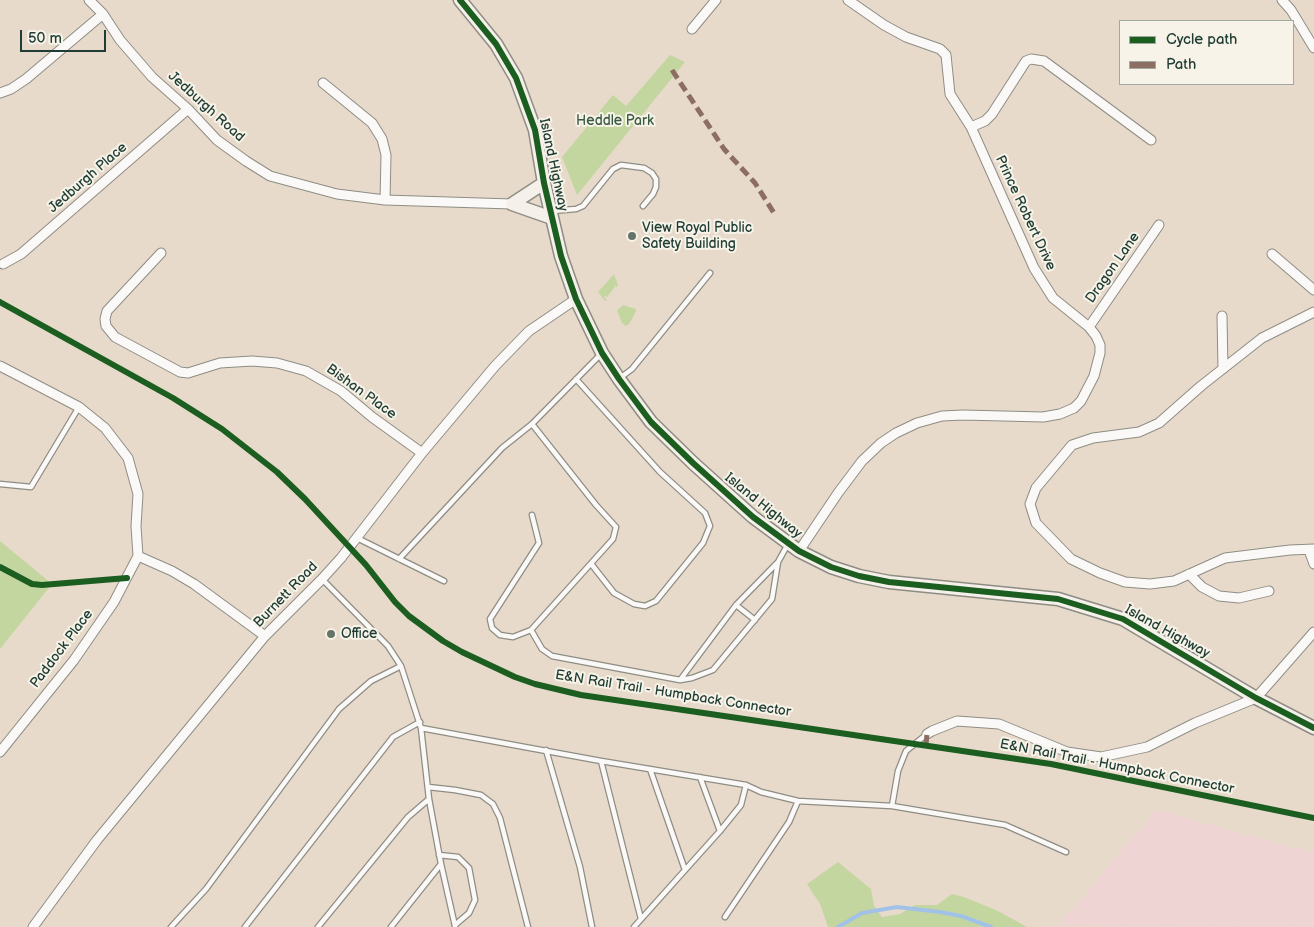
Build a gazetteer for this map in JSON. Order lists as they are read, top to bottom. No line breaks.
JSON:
{"streets":{"main road":["Island Highway"],"street":["Jedburgh Road","Jedburgh Place","Prince Robert Drive","Dragon Lane","Bishan Place","Burnett Road","Paddock Place"],"cycle path":["E&N Rail Trail - Humpback Connector"]},"crossings":[["Jedburgh Road","Jedburgh Place"],["Island Highway","Prince Robert Drive"],["Island Highway","Burnett Road"],["Prince Robert Drive","Dragon Lane"],["Bishan Place","Burnett Road"]],"parks":["Heddle Park"],"places":["View Royal Public Safety Building","Office"],"legend":["Cycle path","Path"],"scale_bar":"50 m"}
